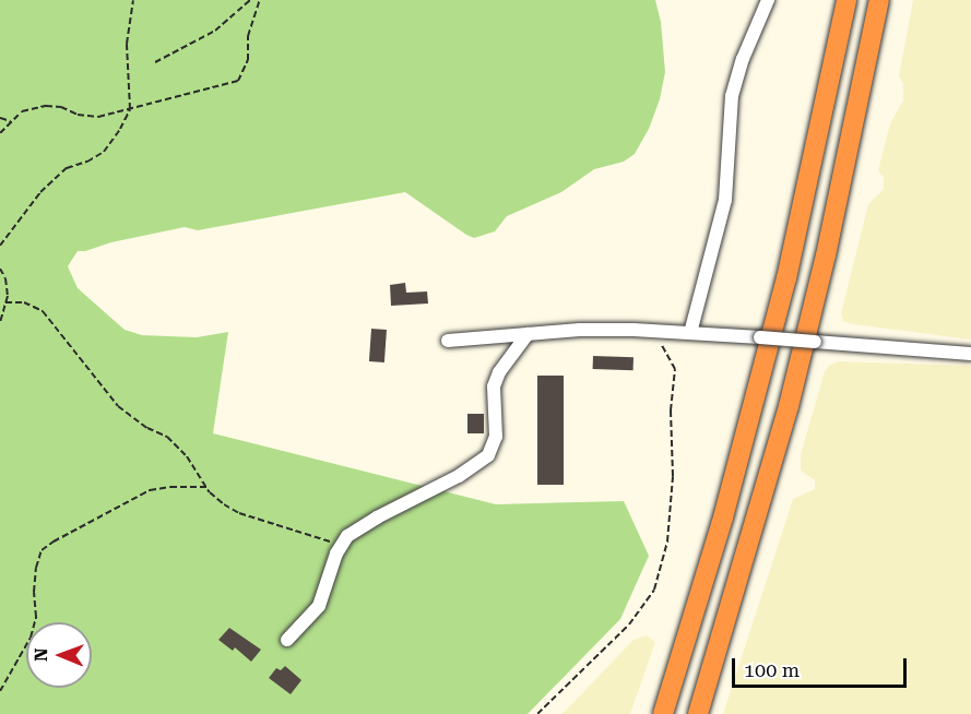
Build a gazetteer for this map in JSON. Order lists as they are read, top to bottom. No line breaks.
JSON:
{"scale_bar":"100 m","north":"left"}
